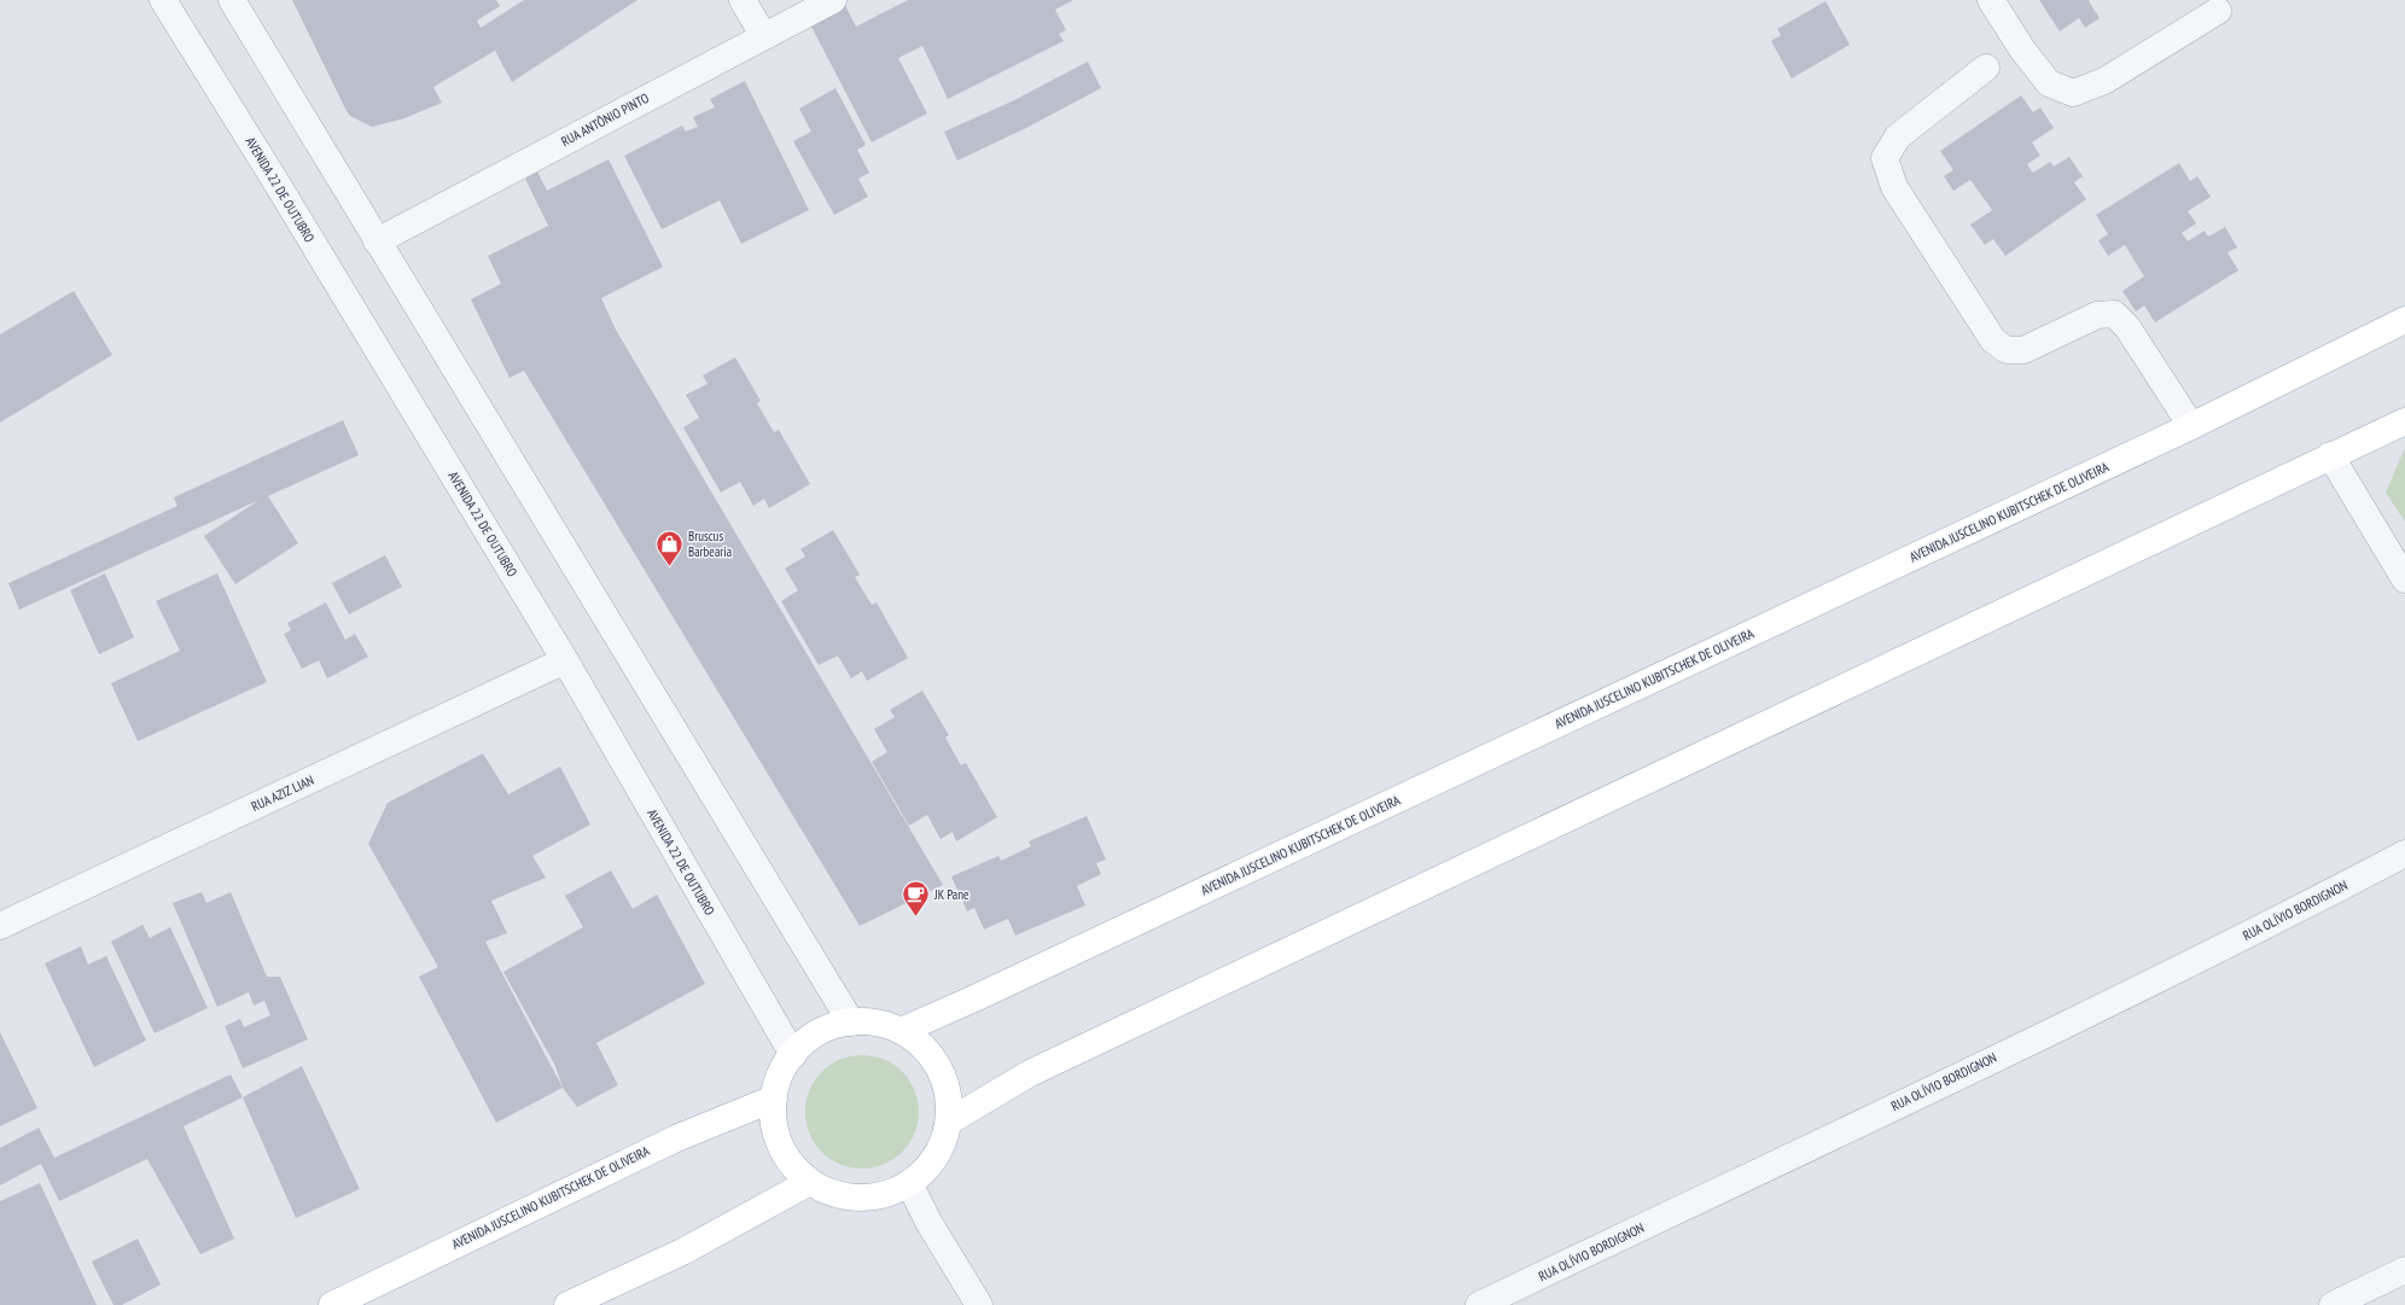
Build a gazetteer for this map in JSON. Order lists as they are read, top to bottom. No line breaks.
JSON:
{"streets":{"main road":["AVENIDA JUSCELINO KUBITSCHEK DE OLIVEIRA"],"street":["RUA ANTÔNIO PINTO","AVENIDA 22 DE OUTUBRO","RUA AZIZ LIAN","RUA OLÍVIO BORDIGNON"]},"crossings":[["AVENIDA 22 DE OUTUBRO","RUA AZIZ LIAN"]],"places":{"shop":["Bruscus Barbearia"],"cafe":["JK Pane"]}}
